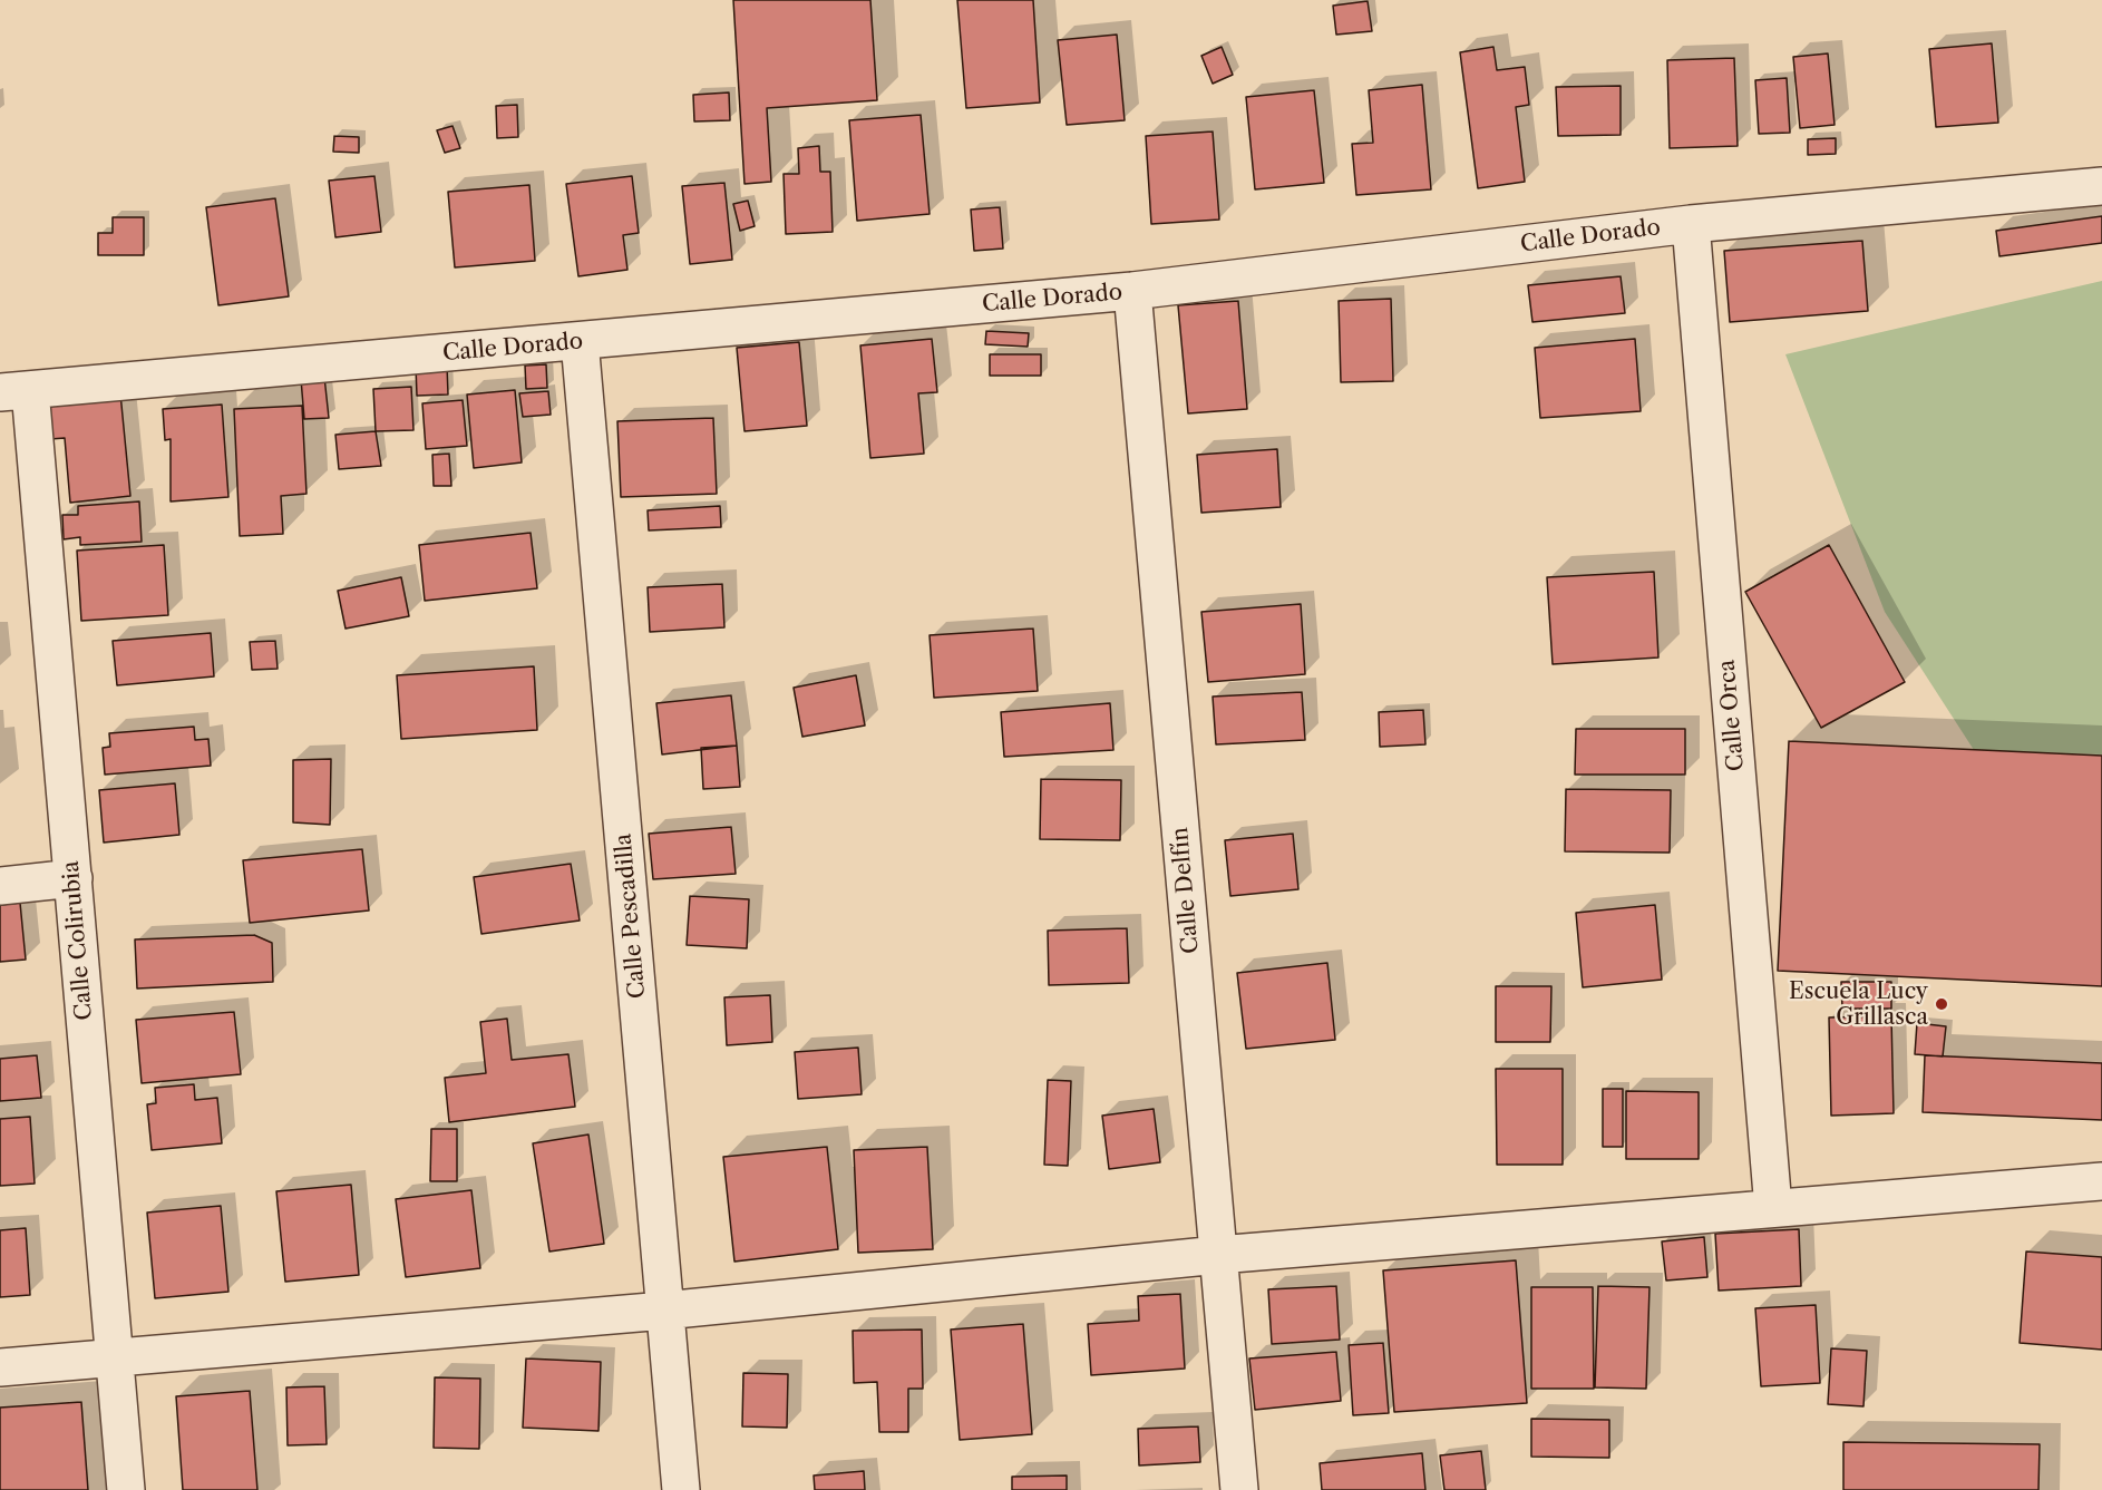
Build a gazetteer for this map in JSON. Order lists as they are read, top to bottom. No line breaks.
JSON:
{"streets":{"street":["Calle Dorado","Calle Orca","Calle Delfín","Calle Pescadilla","Calle Colirubia"]},"crossings":[["Calle Dorado","Calle Orca"],["Calle Dorado","Calle Delfín"],["Calle Dorado","Calle Pescadilla"],["Calle Dorado","Calle Colirubia"]],"places":["Escuela Lucy Grillasca"]}
